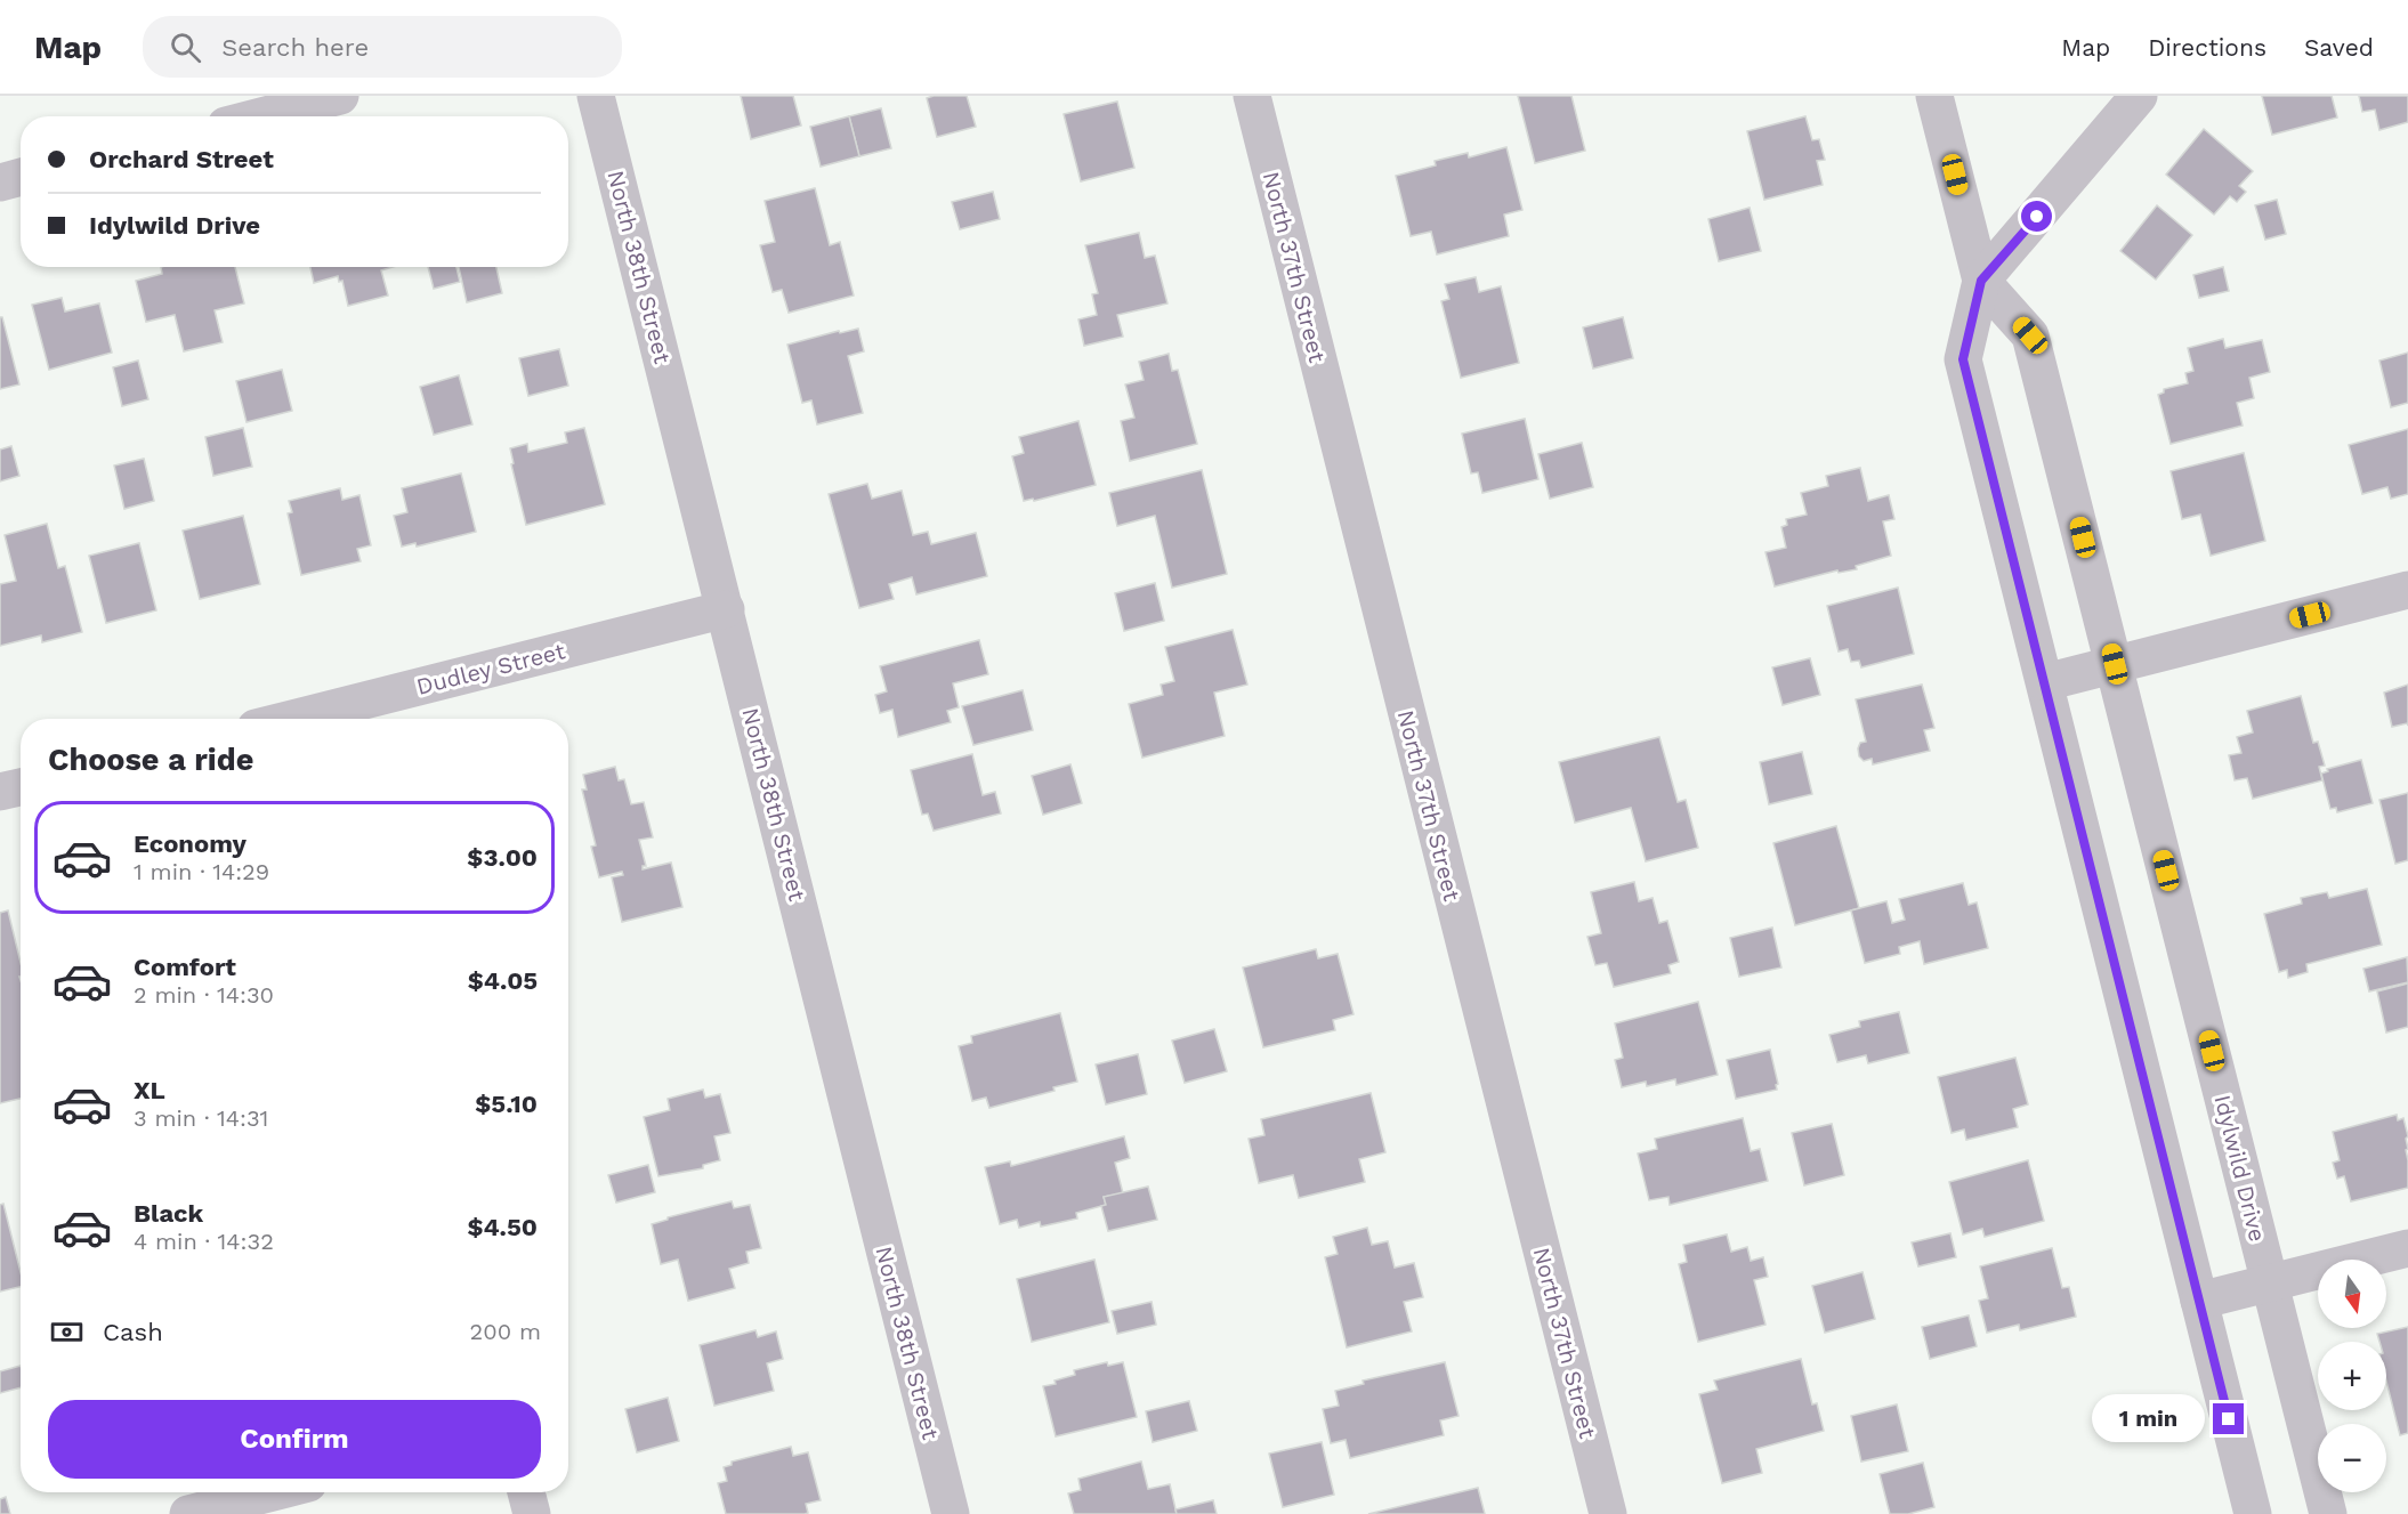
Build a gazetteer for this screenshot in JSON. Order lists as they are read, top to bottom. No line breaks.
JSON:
{"streets":{"street":["North 38th Street","North 37th Street","Dudley Street","Idylwild Drive"]},"crossings":[["North 38th Street","Dudley Street"]],"north":"bottom","page":{"header":"Map","search":"Search here","nav":["Map","Directions","Saved"],"banner":["Orchard Street","Idylwild Drive"],"heading":"Choose a ride","list":[{"name":"Economy","note":"1 min · 14:29","value":"$3.00"},{"name":"Comfort","note":"2 min · 14:30","value":"$4.05"},{"name":"XL","note":"3 min · 14:31","value":"$5.10"},{"name":"Black","note":"4 min · 14:32","value":"$4.50"}],"map_buttons":["+","−"],"pay":["Cash","200 m"],"buttons":"Confirm","bubble":"1 min"}}
